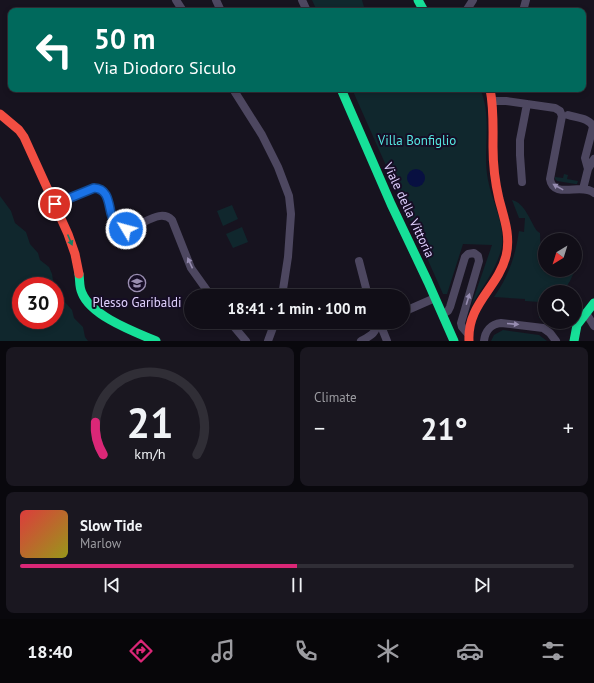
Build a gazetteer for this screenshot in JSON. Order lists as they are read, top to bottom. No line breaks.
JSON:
{"streets":{"street":["Viale della Vittoria"]},"parks":["Villa Bonfiglio"],"places":{"school or university":["Plesso Garibaldi"]},"north":"bottom left","page":{"turn":["50 m","Via Diodoro Siculo"],"limit":"30","trip":"18:41 · 1 min · 100 m","tile":"Climate","heat":["−","21°","+"],"song":["Slow Tide","Marlow"],"tabs":"18:40","gauge":["21","km/h"]}}
